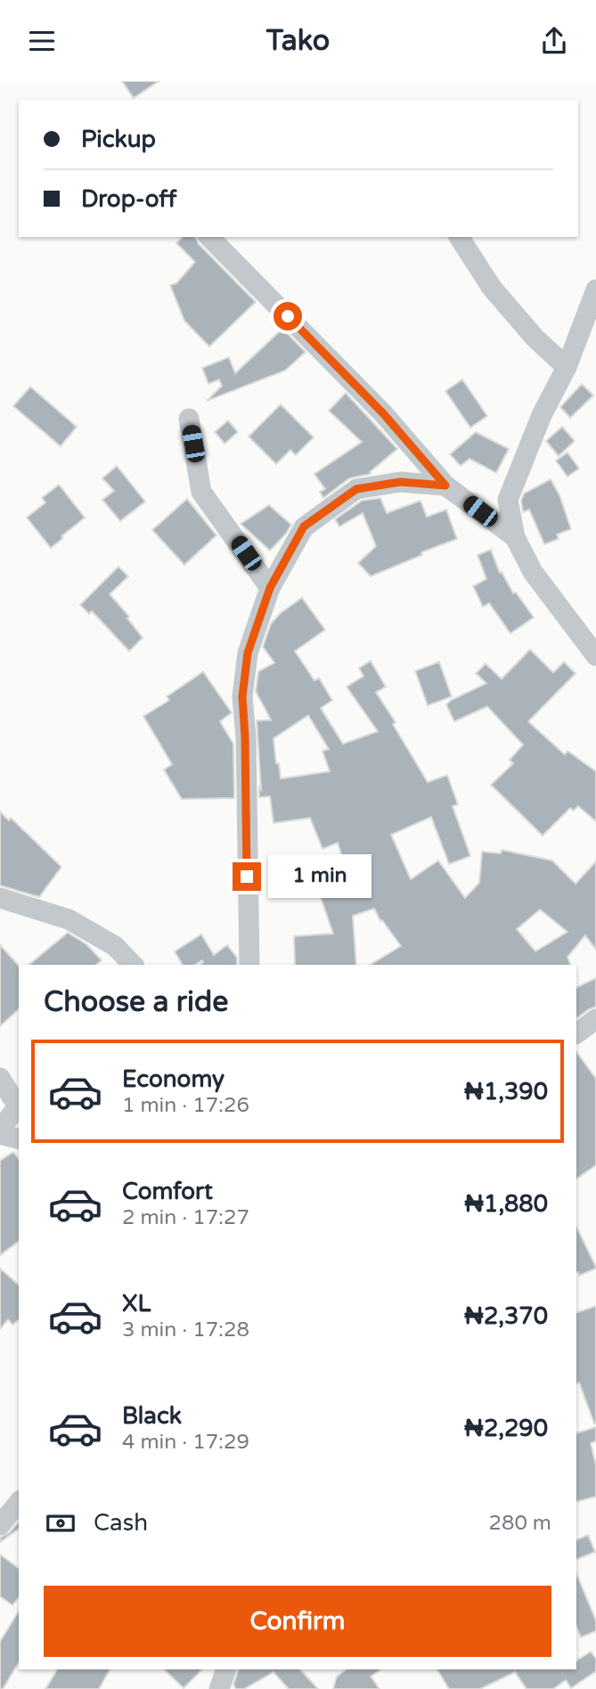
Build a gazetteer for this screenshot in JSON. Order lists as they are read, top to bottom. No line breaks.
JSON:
{"page":{"header":"Tako","banner":["Pickup","Drop-off"],"bubble":"1 min","heading":"Choose a ride","list":[{"name":"Economy","note":"1 min · 17:26","value":"₦1,390"},{"name":"Comfort","note":"2 min · 17:27","value":"₦1,880"},{"name":"XL","note":"3 min · 17:28","value":"₦2,370"},{"name":"Black","note":"4 min · 17:29","value":"₦2,290"}],"pay":["Cash","280 m"],"buttons":"Confirm"}}
